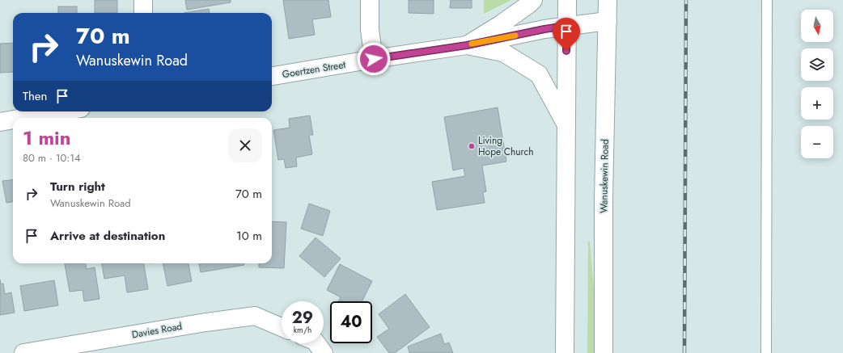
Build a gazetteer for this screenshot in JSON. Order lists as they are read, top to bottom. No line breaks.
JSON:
{"streets":{"main road":["Goertzen Street","Wanuskewin Road","Davies Road"]},"crossings":[["Goertzen Street","Wanuskewin Road"]],"places":["Living Hope Church"],"north":"bottom","page":{"map_buttons":["+","−"],"turn":["70 m","Wanuskewin Road"],"then":"Then","heading":["1 min","80 m · 10:14"],"list":[{"name":"Turn right","note":"Wanuskewin Road","value":"70 m"},{"name":"Arrive at destination","value":"10 m"}],"speed":"29 km/h","limit":"40"}}
